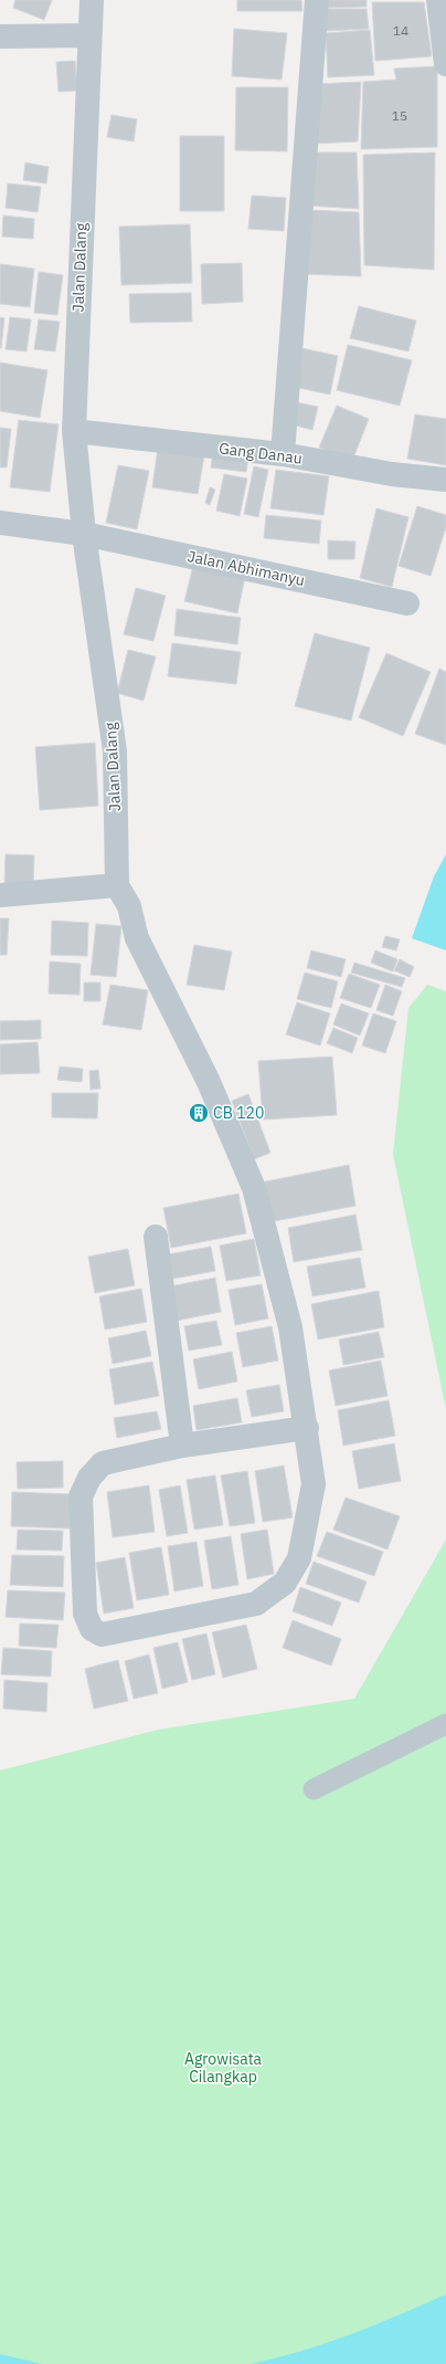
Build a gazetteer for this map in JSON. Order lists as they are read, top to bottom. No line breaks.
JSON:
{"streets":{"street":["Jalan Dalang","Gang Danau","Jalan Abhimanyu"]},"crossings":[["Jalan Dalang","Gang Danau"],["Jalan Dalang","Jalan Abhimanyu"]],"parks":["Agrowisata Cilangkap"],"places":{"building":["CB 120"]},"house_numbers":["14","15"]}
